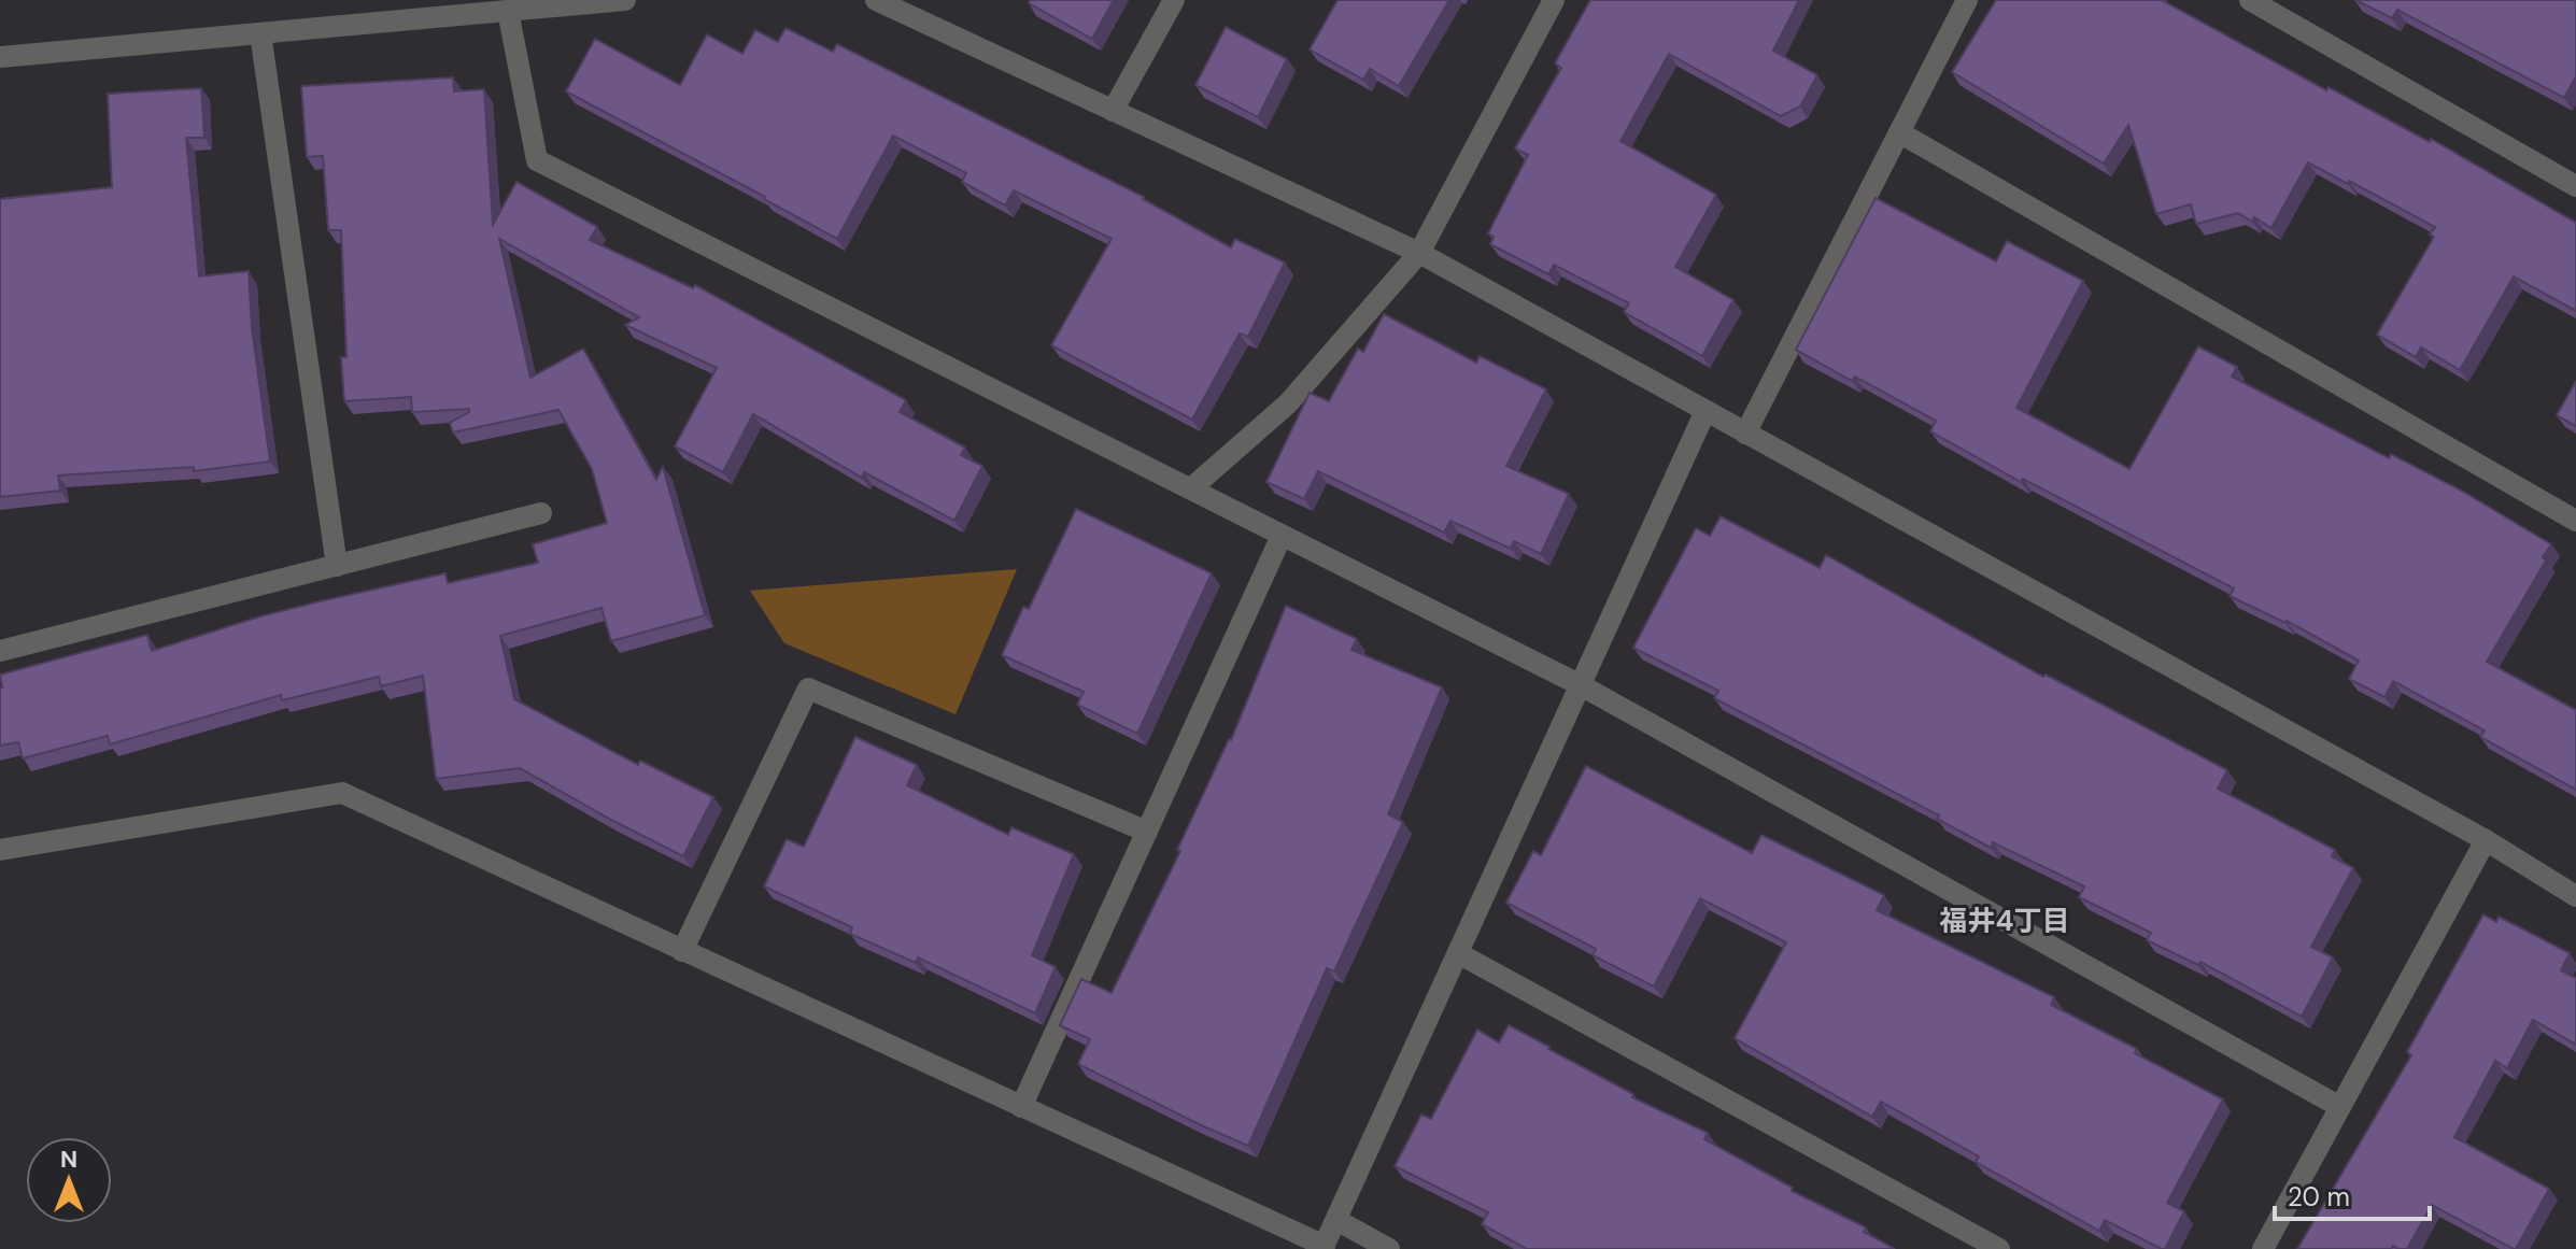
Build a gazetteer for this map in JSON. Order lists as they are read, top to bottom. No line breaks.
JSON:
{"districts":["福井4丁目"],"scale_bar":"20 m","north":"top"}
